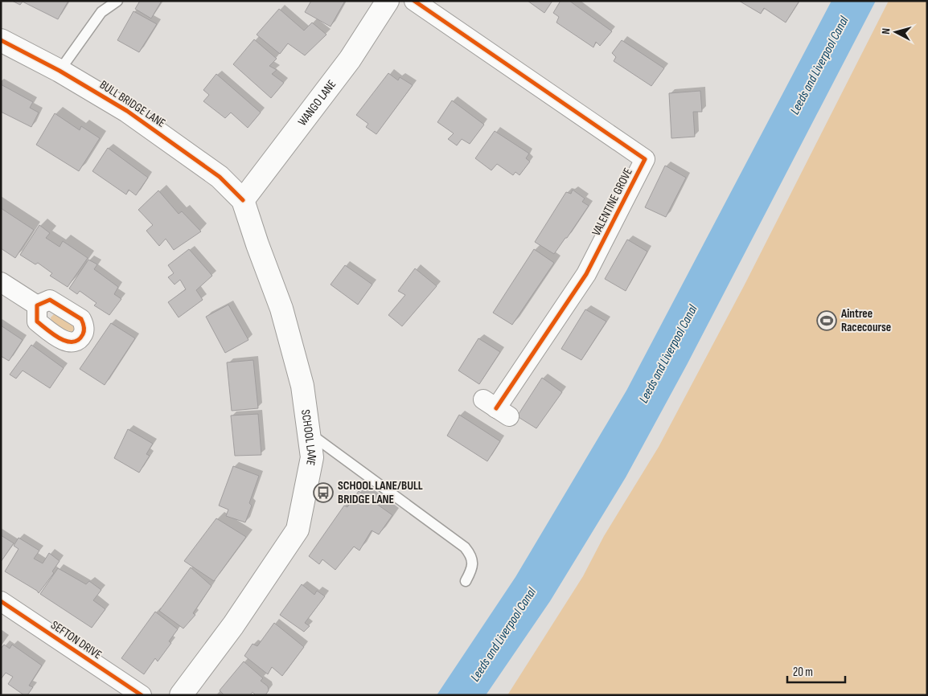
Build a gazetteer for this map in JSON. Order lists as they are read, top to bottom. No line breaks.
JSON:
{"streets":{"main road":["WANGO LANE","BULL BRIDGE LANE","SCHOOL LANE"],"street":["VALENTINE GROVE","SEFTON DRIVE"]},"crossings":[["WANGO LANE","BULL BRIDGE LANE"],["WANGO LANE","SCHOOL LANE"],["BULL BRIDGE LANE","SCHOOL LANE"]],"water":["Leeds and Liverpool Canal"],"places":{"sports":["Aintree Racecourse"],"bus stop":["SCHOOL LANE/BULL BRIDGE LANE"]},"scale_bar":"20 m","north":"left"}
